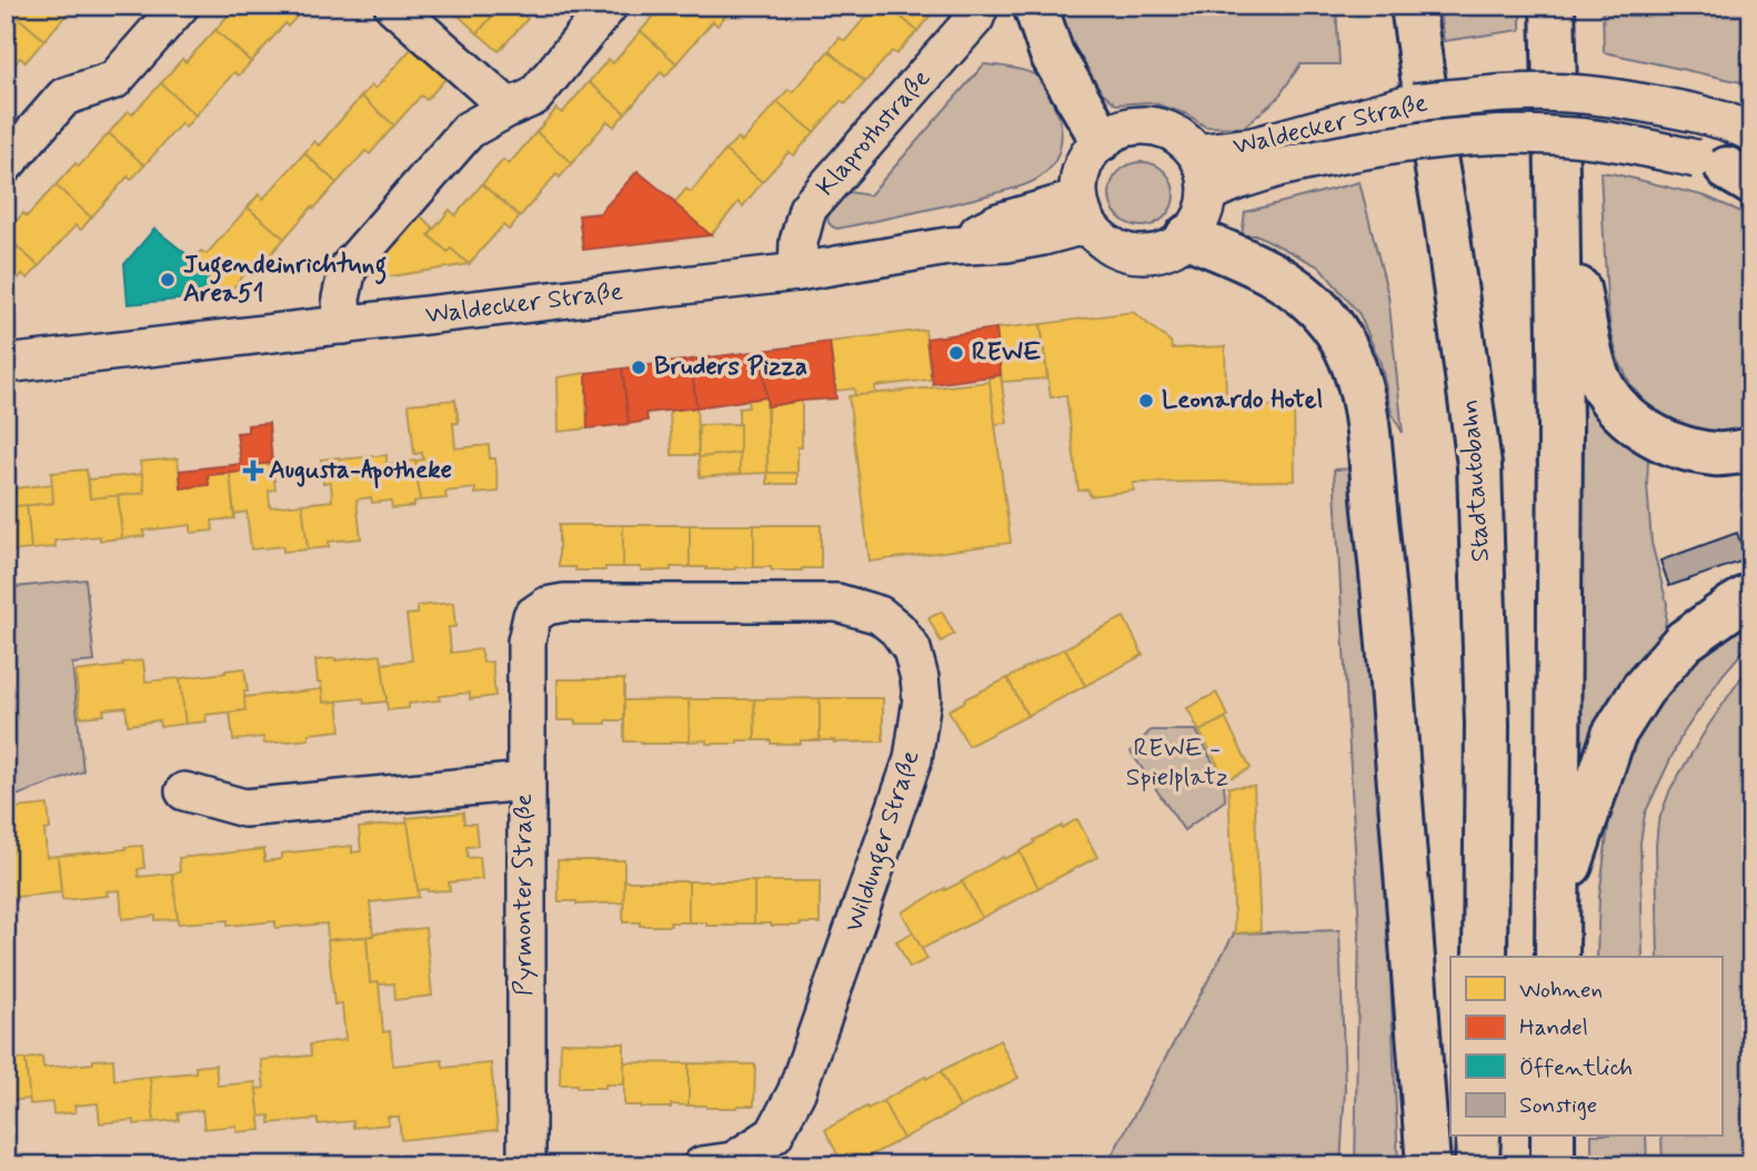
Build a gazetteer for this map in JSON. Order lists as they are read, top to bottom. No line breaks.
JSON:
{"streets":{"highway":["Stadtautobahn"],"street":["Waldecker Straße","Klaprothstraße","Wildunger Straße","Pyrmonter Straße"]},"crossings":[["Waldecker Straße","Klaprothstraße"],["Wildunger Straße","Pyrmonter Straße"]],"parks":["REWE - Spielplatz"],"places":{"other":["Jugendeinrichtung Area51","REWE","Bruders Pizza","Leonardo Hotel"],"health":["Augusta-Apotheke"]},"legend":["Wohnen","Handel","Öffentlich","Sonstige"]}
